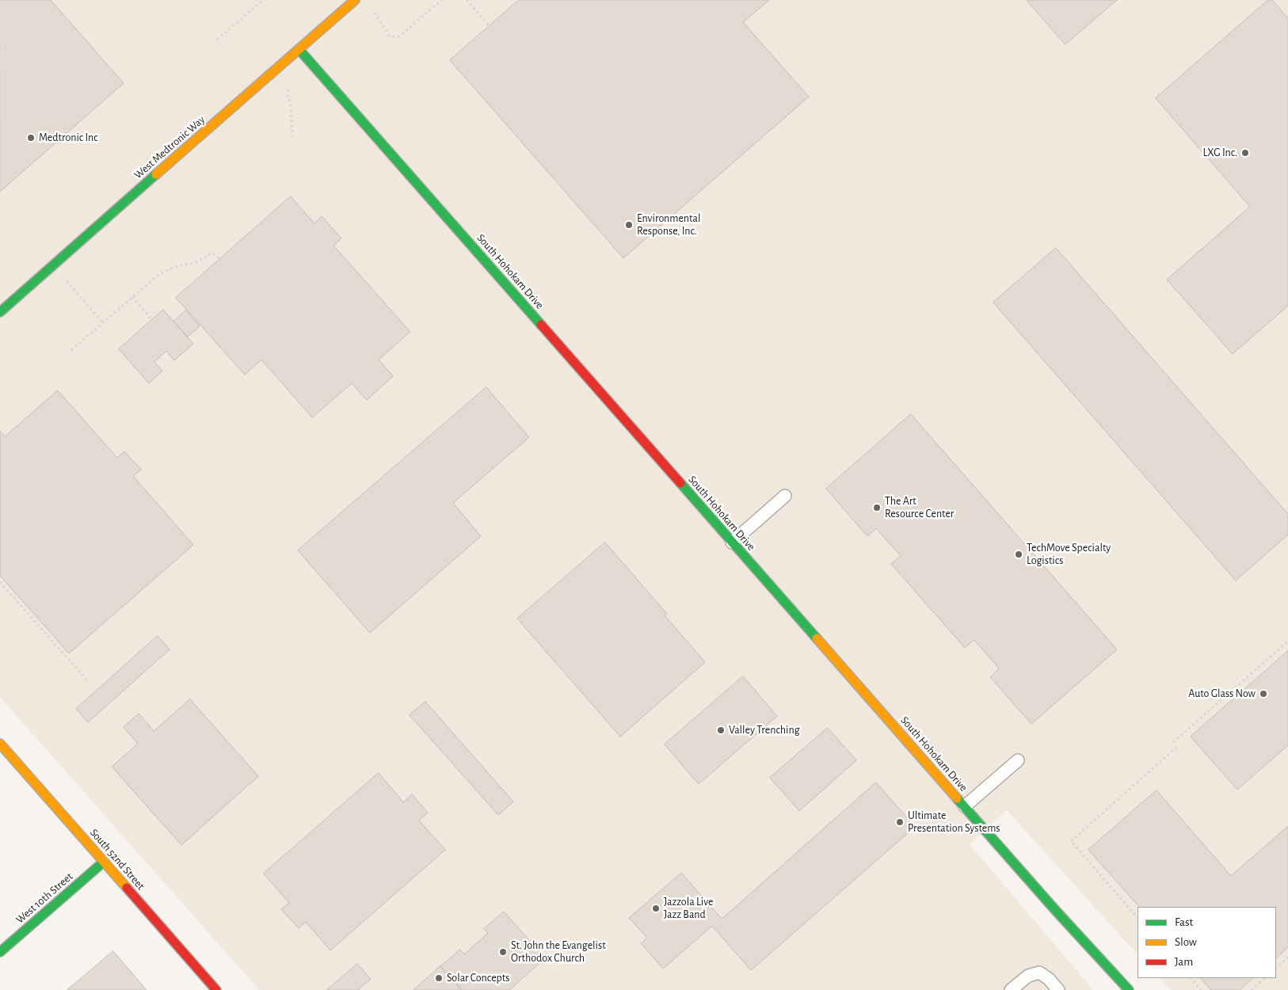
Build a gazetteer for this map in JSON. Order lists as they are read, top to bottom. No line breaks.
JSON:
{"streets":{"street":["West Medtronic Way","South Hohokam Drive","South 52nd Street","West 10th Street"]},"crossings":[["West Medtronic Way","South Hohokam Drive"],["South 52nd Street","West 10th Street"]],"places":["Medtronic Inc","LXG Inc.","Environmental Response, Inc.","The Art Resource Center","TechMove Specialty Logistics","Auto Glass Now","Valley Trenching","Ultimate Presentation Systems","Jazzola Live Jazz Band","St. John the Evangelist Orthodox Church","Solar Concepts"],"legend":["Fast","Slow","Jam"]}
